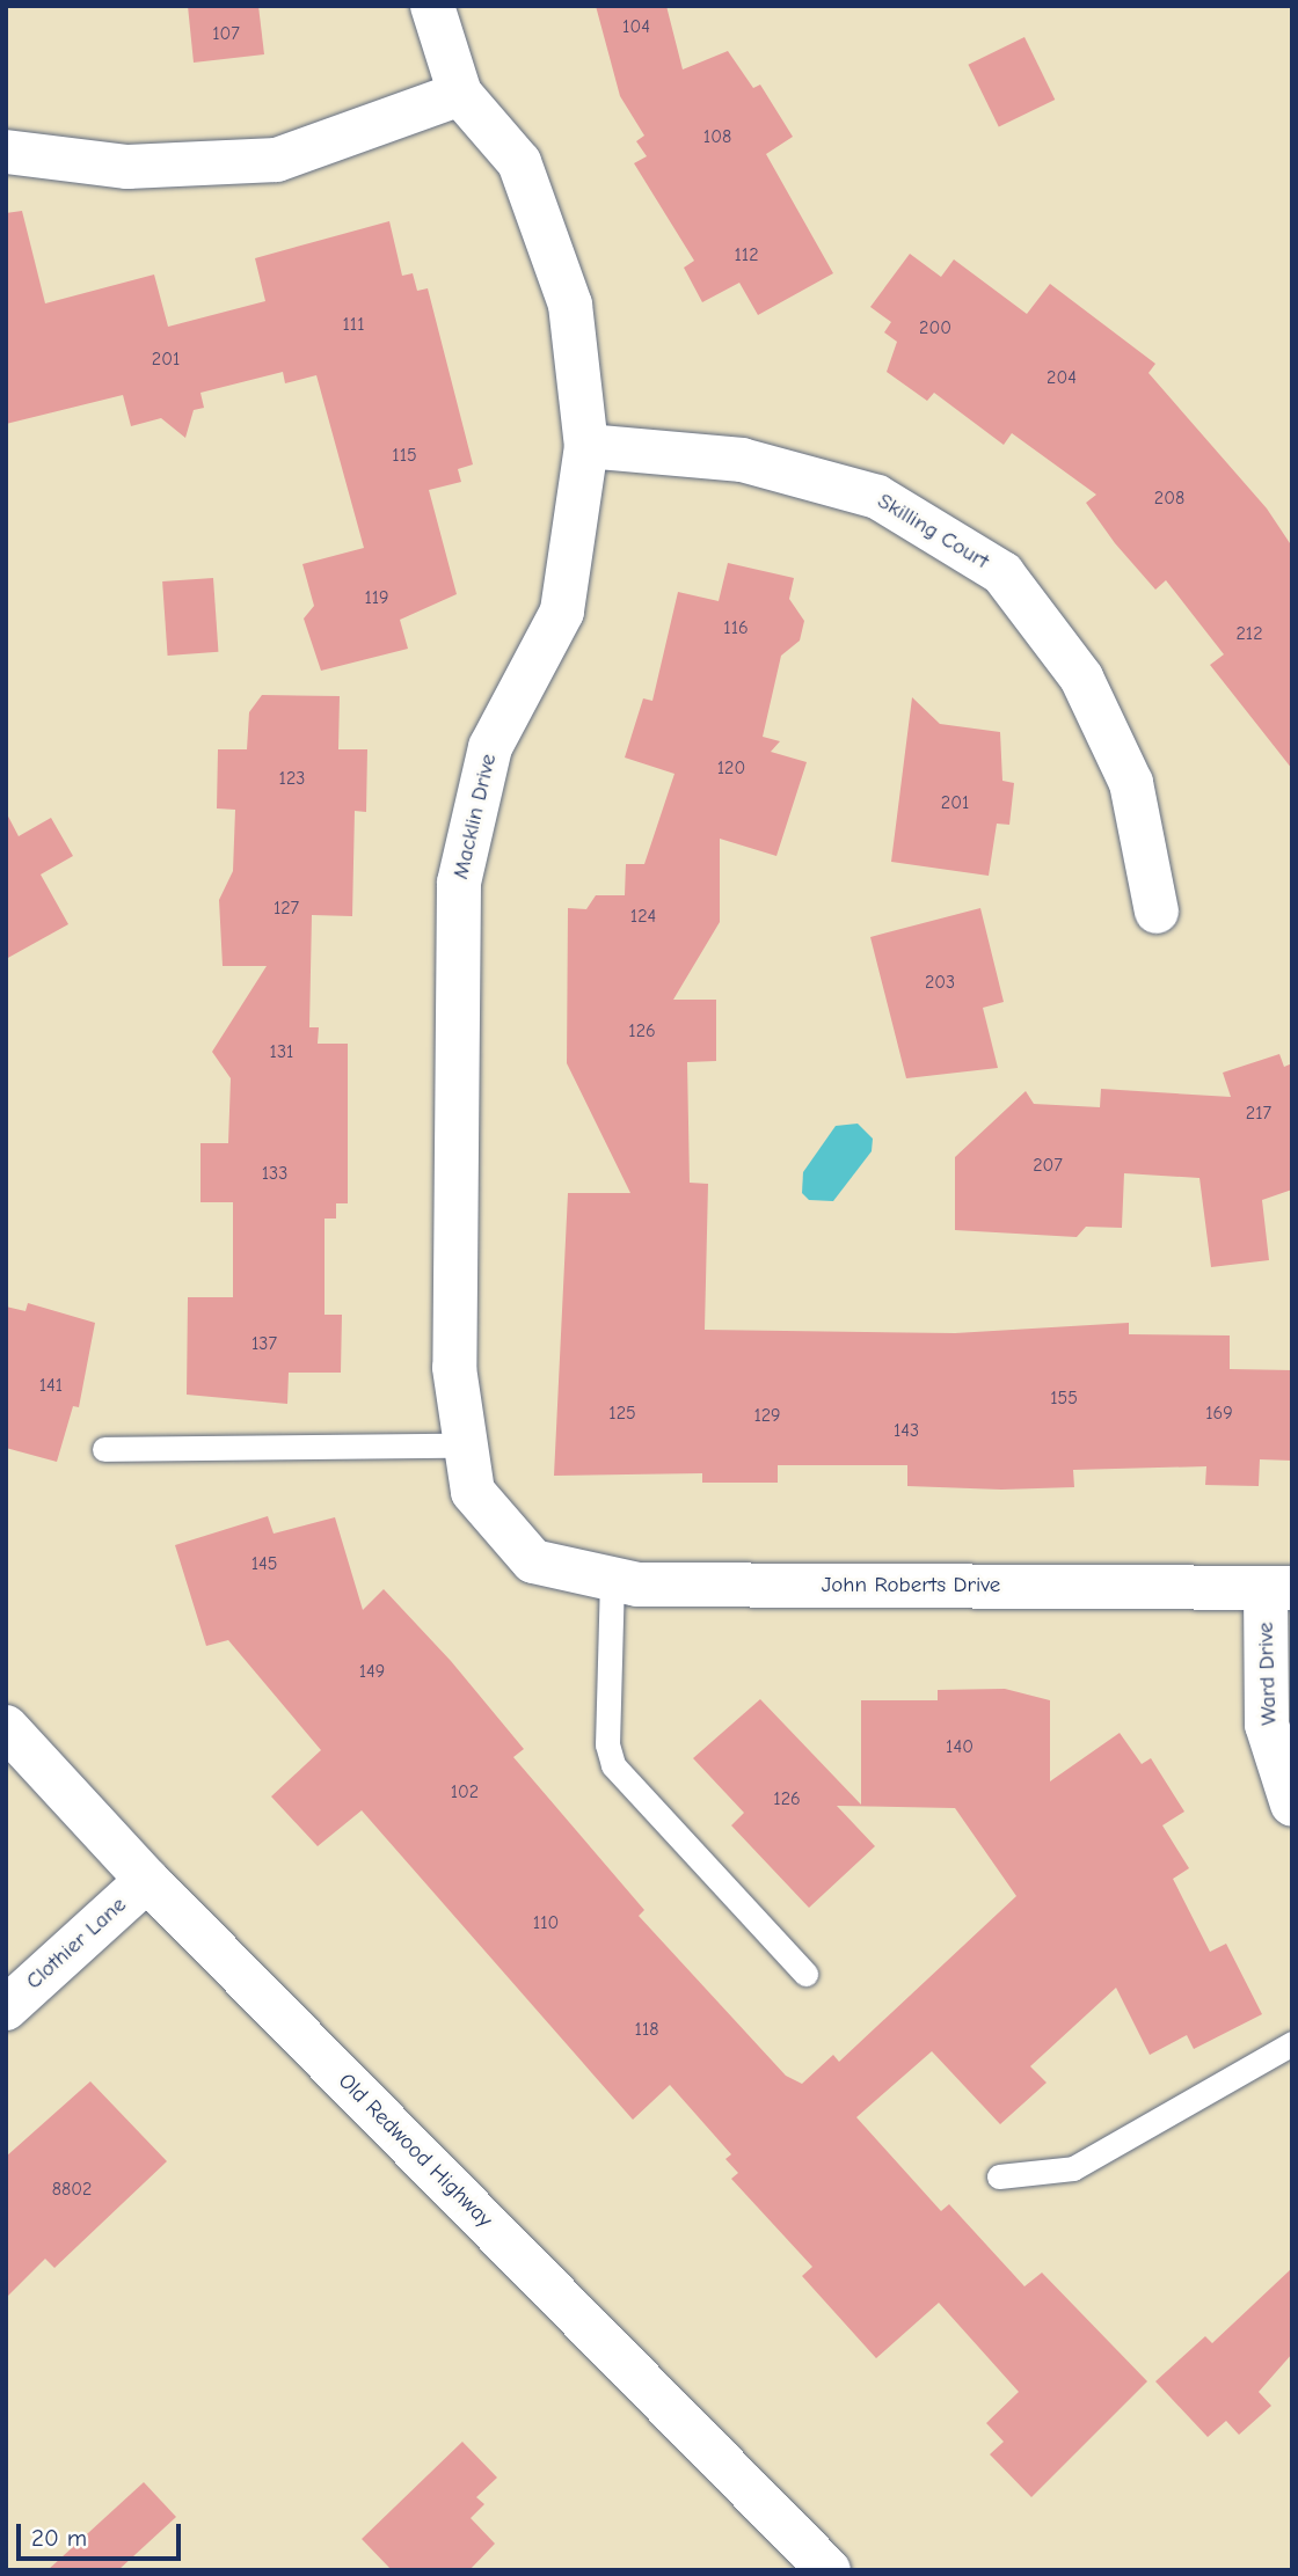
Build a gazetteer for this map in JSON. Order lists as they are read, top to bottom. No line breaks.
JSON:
{"streets":{"street":["Skilling Court","Macklin Drive","John Roberts Drive","Ward Drive","Clothier Lane","Old Redwood Highway"]},"crossings":[["Skilling Court","Macklin Drive"],["Macklin Drive","John Roberts Drive"],["John Roberts Drive","Ward Drive"],["Clothier Lane","Old Redwood Highway"]],"house_numbers":["104","107","108","112","111","200","201","204","115","208","119","116","212","120","123","201","127","124","203","126","131","217","207","133","137","141","155","125","169","129","143","145","149","140","102","126","110","118","8802"],"scale_bar":"20 m"}
